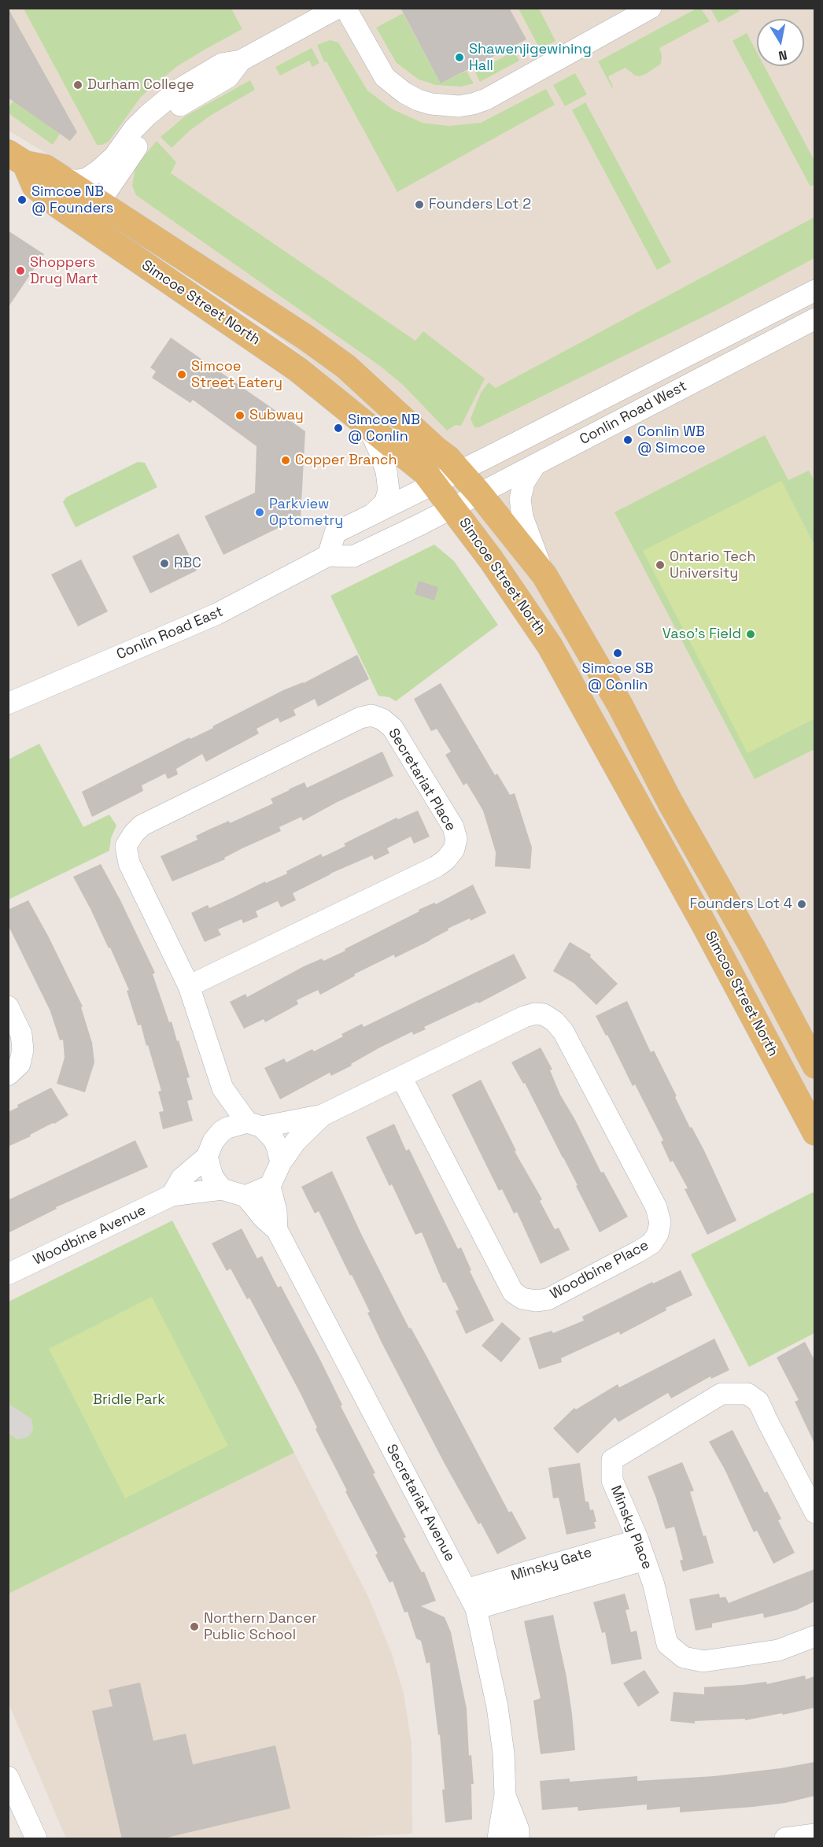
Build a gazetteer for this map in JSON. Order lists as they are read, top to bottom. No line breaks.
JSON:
{"streets":{"main road":["Simcoe Street North"],"street":["Conlin Road West","Conlin Road East","Secretariat Place","Woodbine Avenue","Woodbine Place","Secretariat Avenue","Minsky Place","Minsky Gate"]},"crossings":[["Simcoe Street North","Conlin Road West"],["Simcoe Street North","Conlin Road East"],["Conlin Road West","Conlin Road East"],["Secretariat Place","Woodbine Avenue"],["Secretariat Place","Woodbine Place"],["Secretariat Place","Secretariat Avenue"],["Woodbine Avenue","Woodbine Place"],["Woodbine Avenue","Secretariat Avenue"],["Woodbine Place","Secretariat Avenue"],["Secretariat Avenue","Minsky Gate"],["Minsky Place","Minsky Gate"]],"parks":["Bridle Park"],"places":["Shawenjigewining Hall","Durham College","Simcoe NB @ Founders","Founders Lot 2","Shoppers Drug Mart","Simcoe Street Eatery","Subway","Simcoe NB @ Conlin","Conlin WB @ Simcoe","Copper Branch","Parkview Optometry","RBC","Ontario Tech University","Vaso's Field","Simcoe SB @ Conlin","Founders Lot 4","Northern Dancer Public School"],"north":"bottom"}
